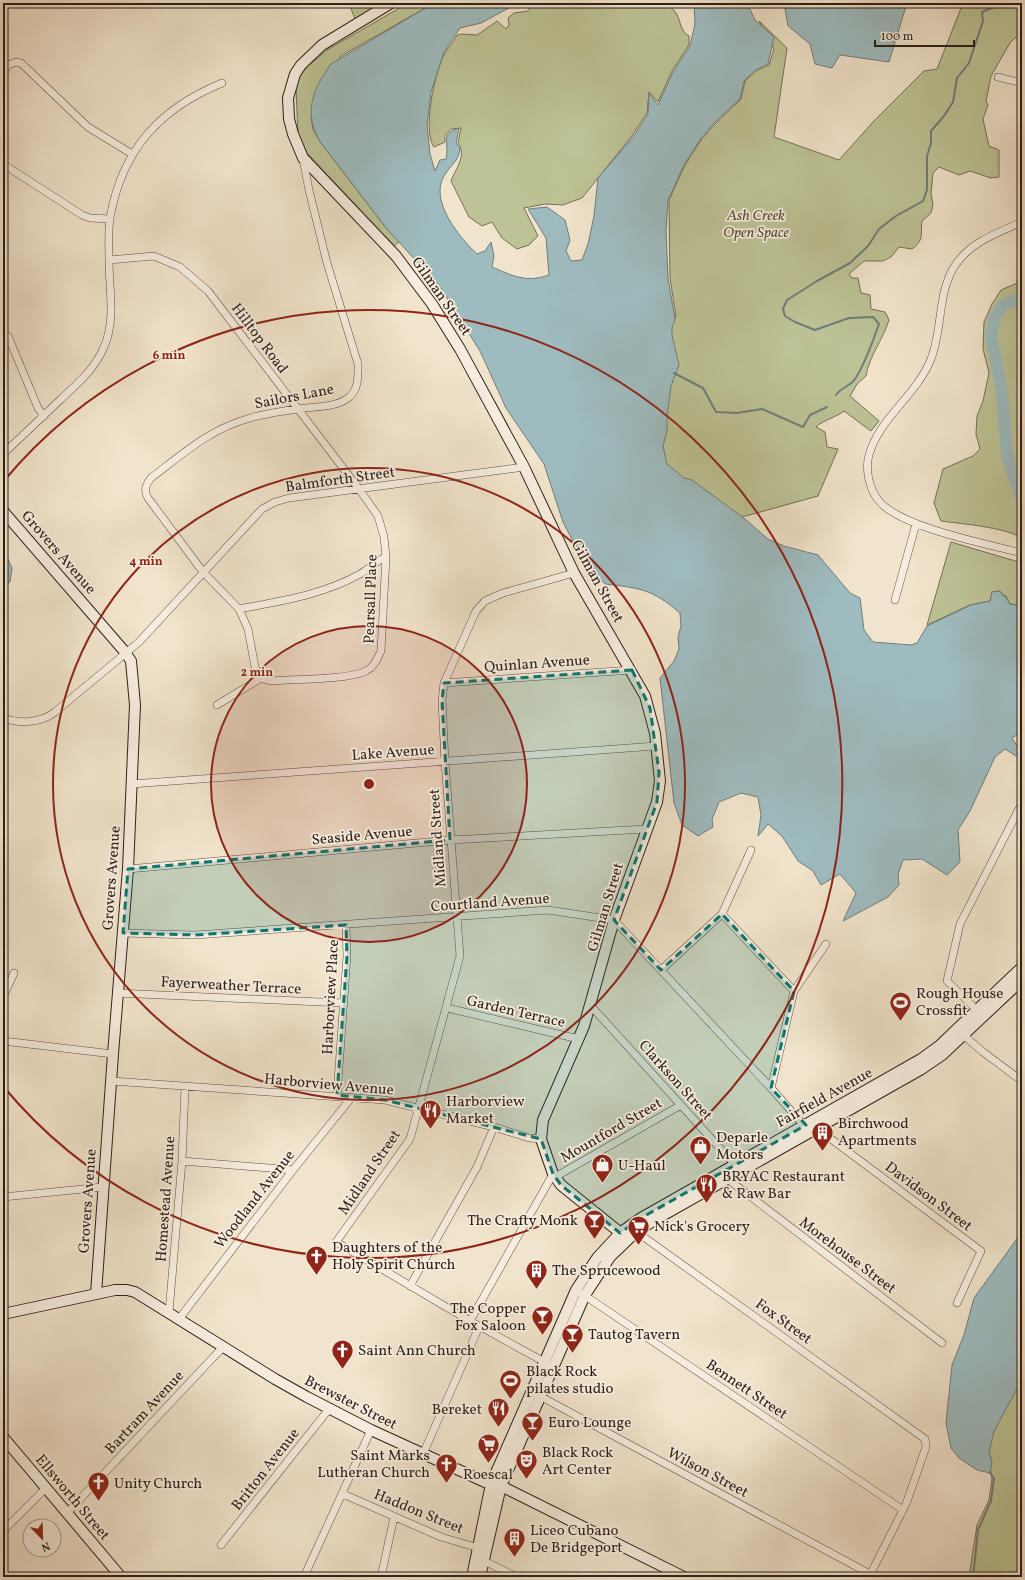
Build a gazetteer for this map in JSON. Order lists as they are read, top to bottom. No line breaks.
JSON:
{"streets":{"street":["Gilman Street","Hilltop Road","Sailors Lane","Balmforth Street","Grovers Avenue","Pearsall Place","Quinlan Avenue","Lake Avenue","Seaside Avenue","Midland Street","Courtland Avenue","Fayerweather Terrace","Harborview Place","Garden Terrace","Clarkson Street","Harborview Avenue","Fairfield Avenue","Mountford Street","Davidson Street","Homestead Avenue","Woodland Avenue","Morehouse Street","Fox Street","Bennett Street","Brewster Street","Bartram Avenue","Britton Avenue","Wilson Street","Ellsworth Street","Haddon Street"]},"crossings":[["Gilman Street","Sailors Lane"],["Gilman Street","Balmforth Street"],["Gilman Street","Quinlan Avenue"],["Gilman Street","Lake Avenue"],["Gilman Street","Seaside Avenue"],["Gilman Street","Midland Street"],["Gilman Street","Courtland Avenue"],["Gilman Street","Garden Terrace"],["Gilman Street","Clarkson Street"],["Gilman Street","Harborview Avenue"],["Gilman Street","Fairfield Avenue"],["Gilman Street","Mountford Street"],["Gilman Street","Fox Street"],["Hilltop Road","Sailors Lane"],["Hilltop Road","Balmforth Street"],["Hilltop Road","Pearsall Place"],["Sailors Lane","Balmforth Street"],["Balmforth Street","Grovers Avenue"],["Balmforth Street","Pearsall Place"],["Grovers Avenue","Lake Avenue"],["Grovers Avenue","Seaside Avenue"],["Grovers Avenue","Courtland Avenue"],["Grovers Avenue","Fayerweather Terrace"],["Grovers Avenue","Harborview Avenue"],["Grovers Avenue","Brewster Street"],["Quinlan Avenue","Midland Street"],["Lake Avenue","Midland Street"],["Seaside Avenue","Midland Street"],["Midland Street","Courtland Avenue"],["Midland Street","Garden Terrace"],["Midland Street","Harborview Avenue"],["Courtland Avenue","Harborview Place"],["Fayerweather Terrace","Harborview Place"],["Harborview Place","Harborview Avenue"],["Clarkson Street","Fairfield Avenue"],["Clarkson Street","Mountford Street"],["Harborview Avenue","Homestead Avenue"],["Harborview Avenue","Woodland Avenue"],["Fairfield Avenue","Davidson Street"],["Fairfield Avenue","Morehouse Street"],["Fairfield Avenue","Fox Street"],["Fairfield Avenue","Bennett Street"],["Fairfield Avenue","Brewster Street"],["Fairfield Avenue","Wilson Street"],["Fairfield Avenue","Haddon Street"],["Homestead Avenue","Brewster Street"],["Woodland Avenue","Brewster Street"],["Fox Street","Bennett Street"],["Brewster Street","Bartram Avenue"],["Brewster Street","Britton Avenue"],["Bartram Avenue","Ellsworth Street"]],"parks":["Ash Creek Open Space"],"places":{"sports":["Rough House Crossfit","Black Rock pilates studio"],"restaurant":["Harborview Market","BRYAC Restaurant & Raw Bar","Bereket"],"building":["Birchwood Apartments","The Sprucewood","Liceo Cubano De Bridgeport"],"shop":["Deparle Motors","U-Haul"],"bar":["The Crafty Monk","The Copper Fox Saloon","Tautog Tavern","Euro Lounge"],"supermarket":["Nick's Grocery","Roescal"],"church":["Daughters of the Holy Spirit Church","Saint Ann Church","Saint Marks Lutheran Church","Unity Church"],"theatre":["Black Rock Art Center"]},"scale_bar":"100 m","north":"bottom right","rings":["6 min","4 min","2 min"]}
